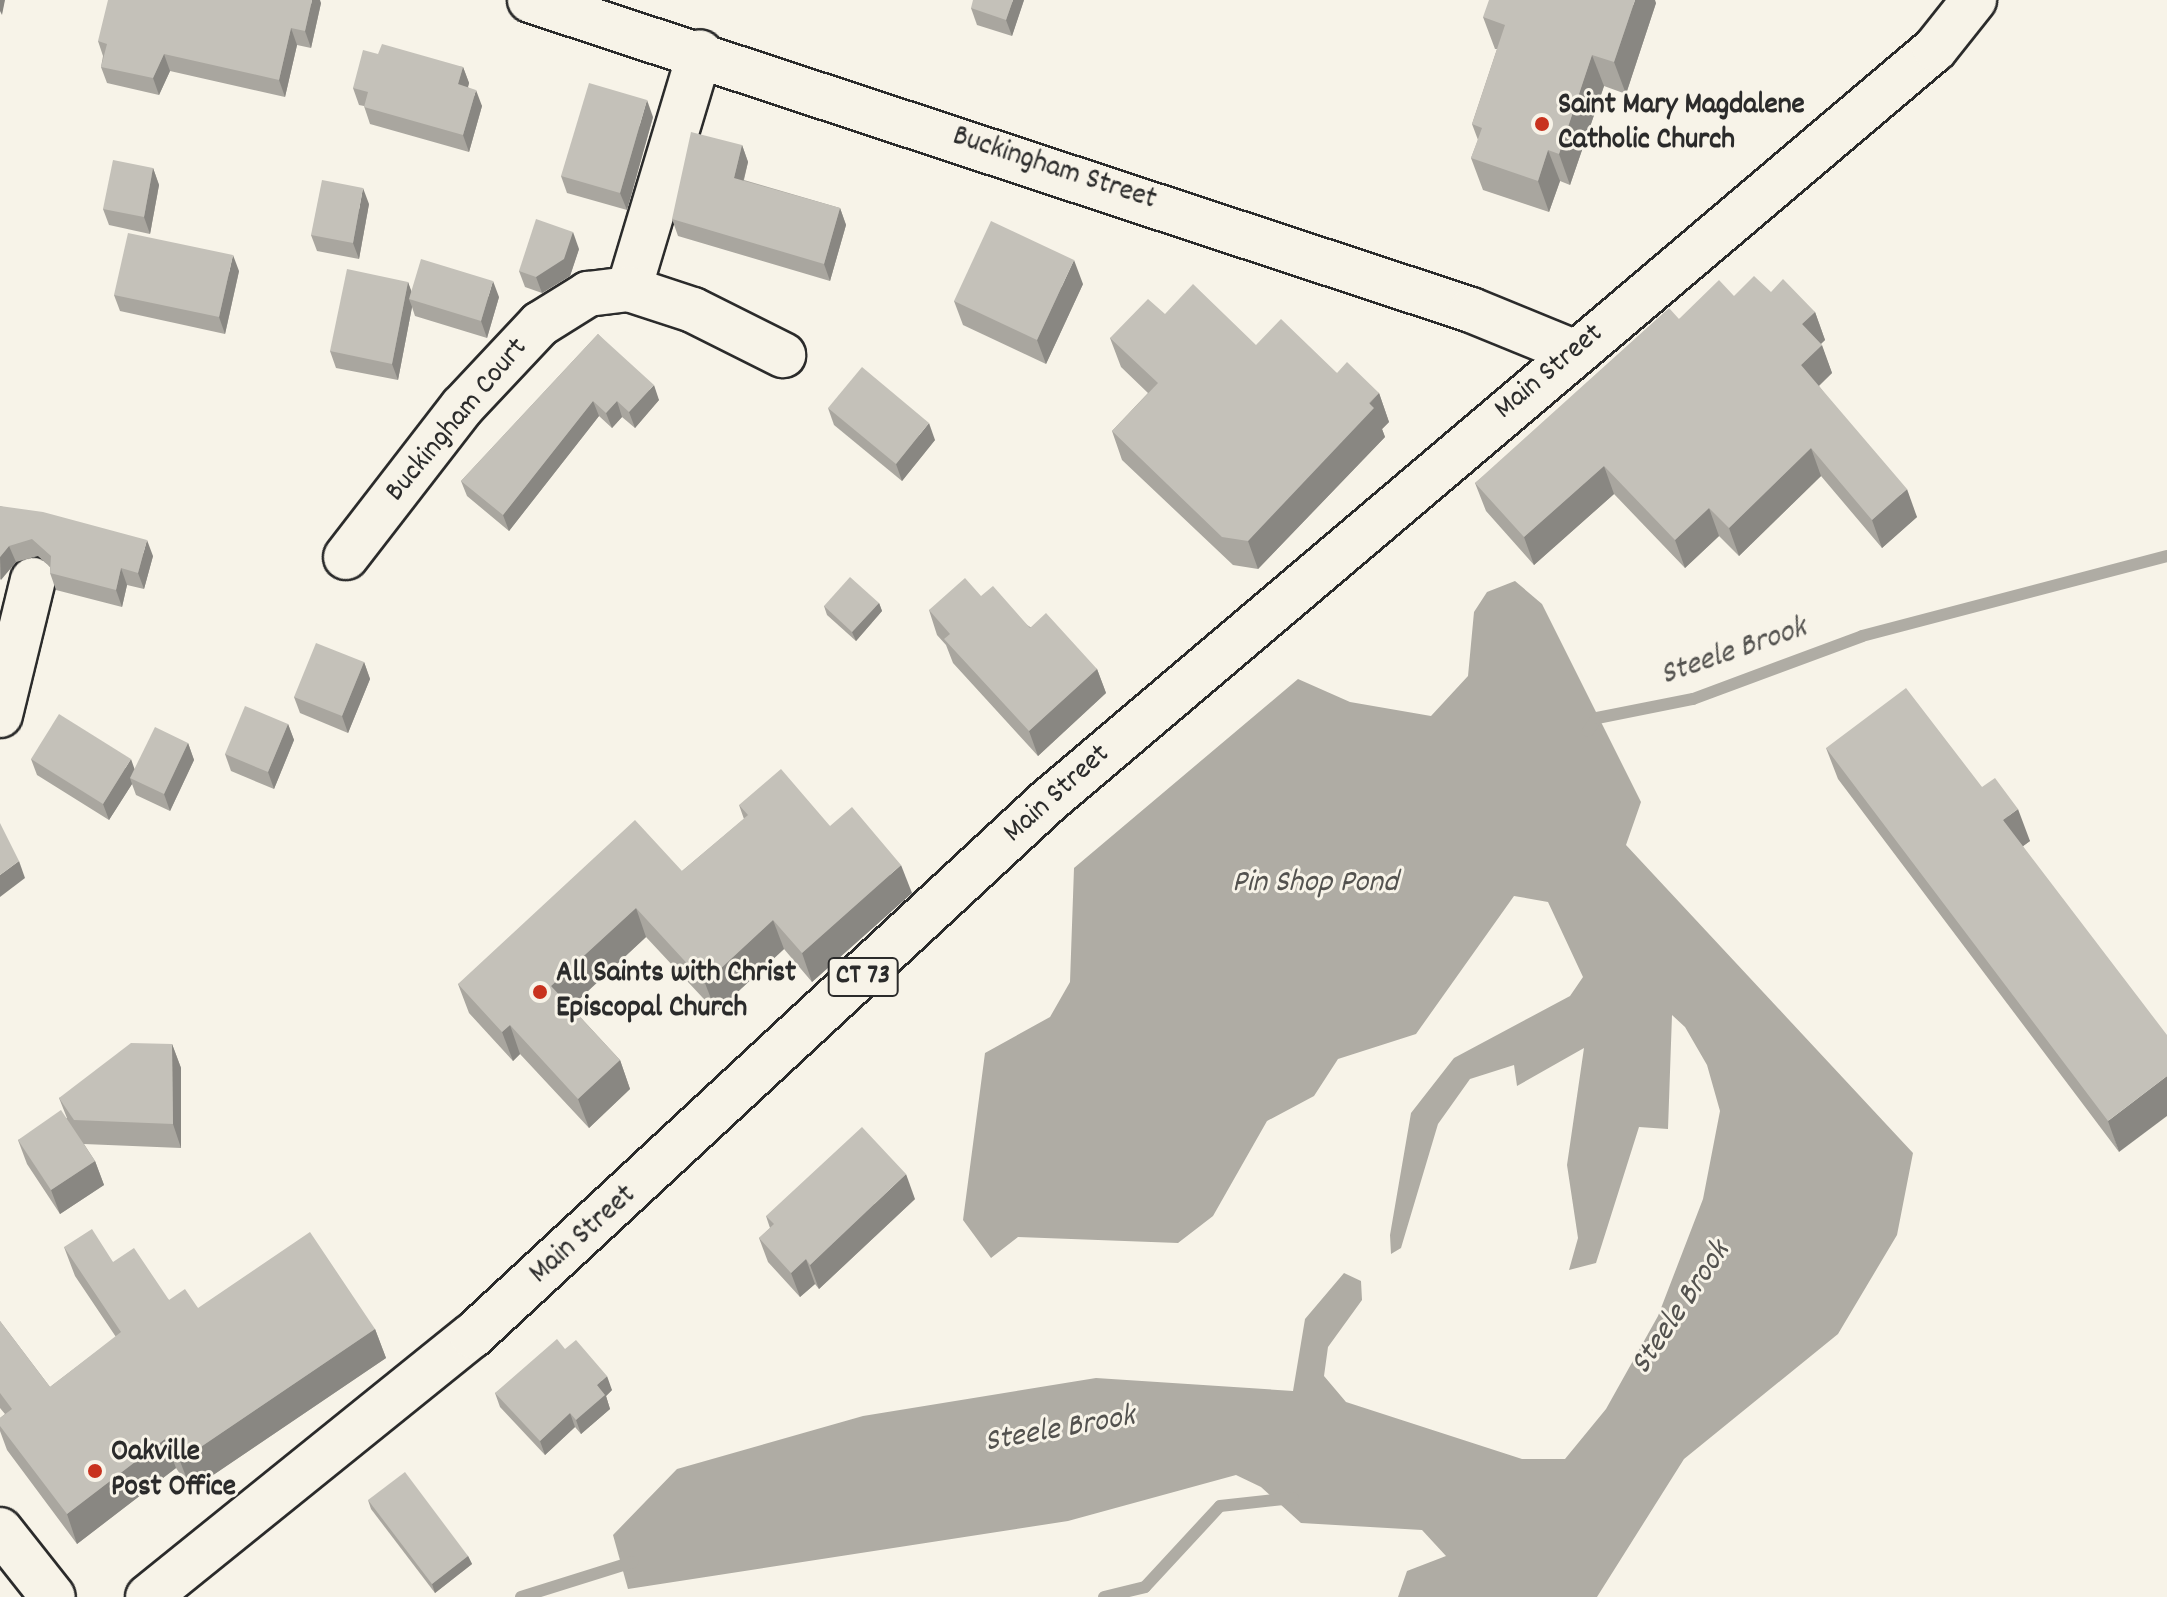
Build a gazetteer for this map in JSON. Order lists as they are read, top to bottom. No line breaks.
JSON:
{"streets":{"main road":["Buckingham Street","Main Street","Buckingham Court","CT 73"]},"crossings":[["Buckingham Street","Main Street"]],"water":["Steele Brook","Pin Shop Pond"],"places":["Saint Mary Magdalene Catholic Church","All Saints with Christ Episcopal Church","Oakville Post Office"]}
